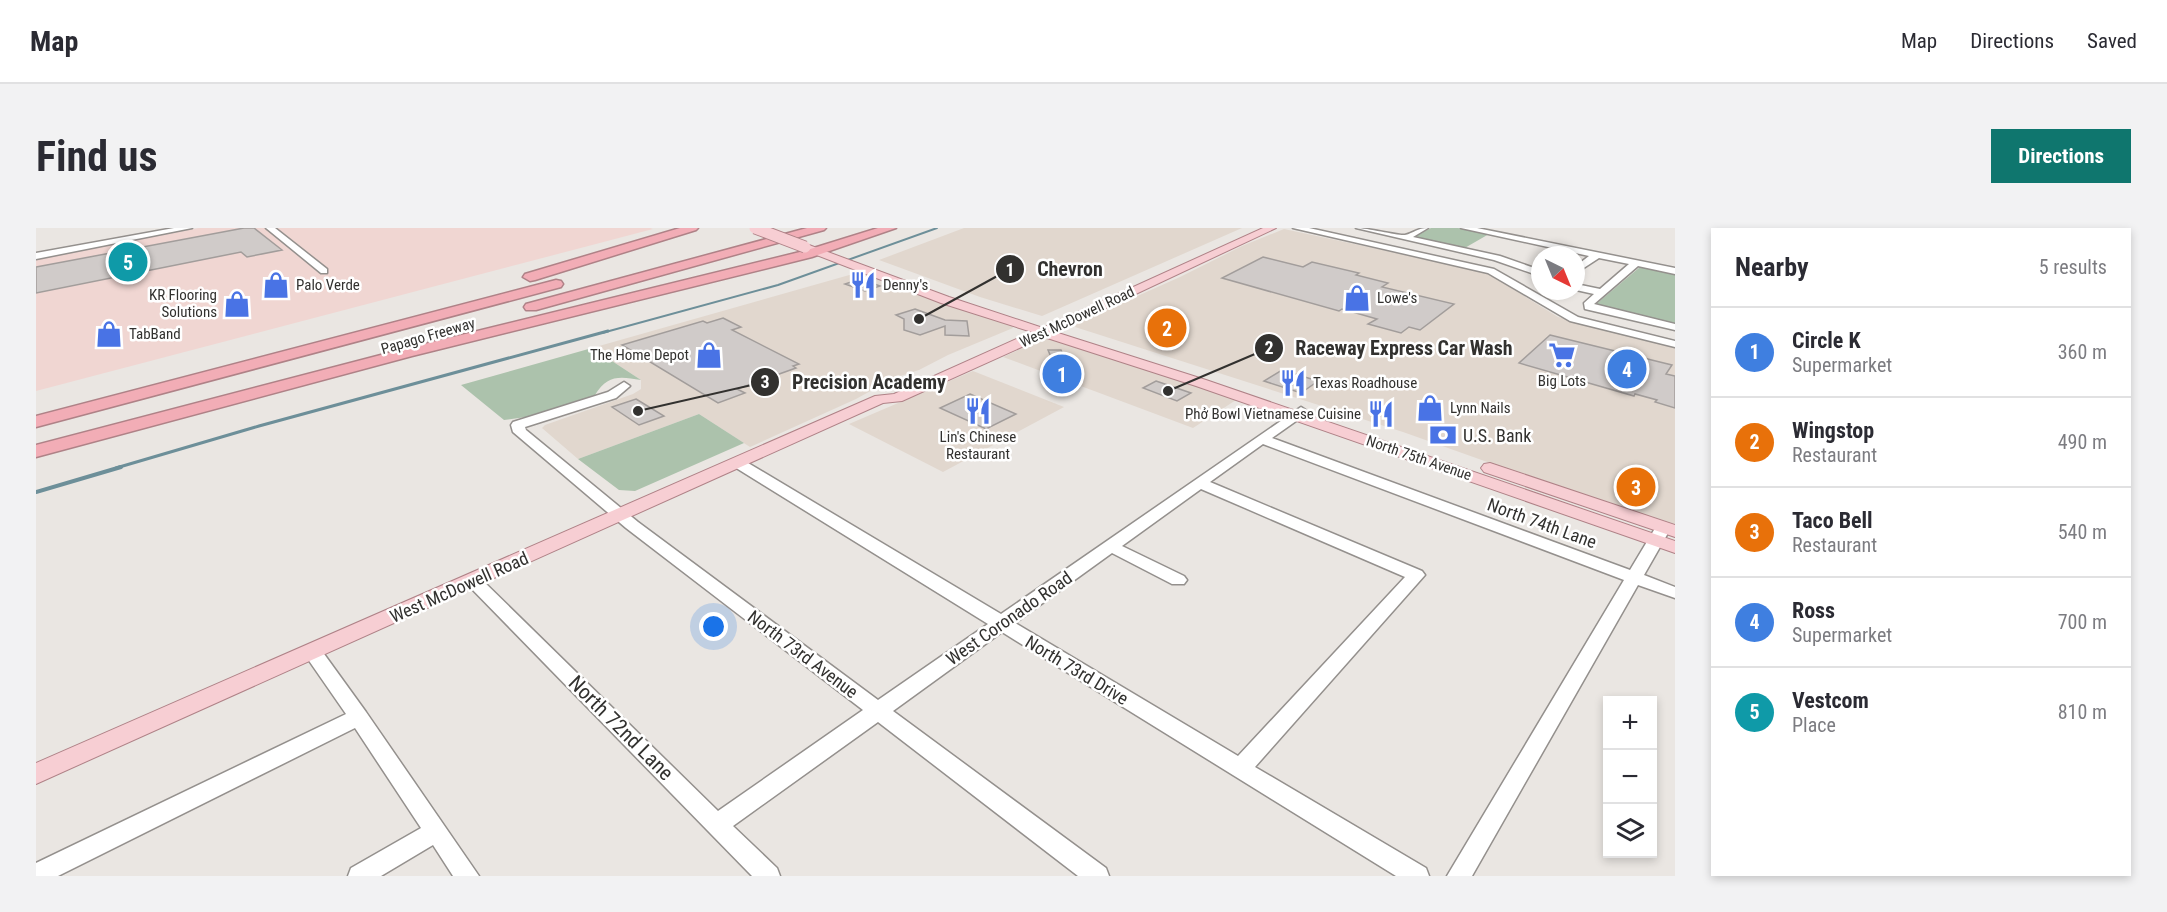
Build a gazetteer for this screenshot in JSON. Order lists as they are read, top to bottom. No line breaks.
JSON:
{"streets":{"highway":["Papago Freeway"],"main road":["West McDowell Road","North 75th Avenue"],"street":["North 74th Lane","West Coronado Road","North 73rd Avenue","North 73rd Drive","North 72nd Lane"]},"crossings":[["West McDowell Road","North 75th Avenue"],["West McDowell Road","North 73rd Avenue"],["West McDowell Road","North 73rd Drive"],["West McDowell Road","North 72nd Lane"],["Papago Freeway","North 75th Avenue"],["North 75th Avenue","West Coronado Road"],["North 74th Lane","West Coronado Road"],["West Coronado Road","North 73rd Avenue"],["West Coronado Road","North 73rd Drive"],["West Coronado Road","North 72nd Lane"]],"places":{"shop":["Palo Verde","Lowe's","KR Flooring Solutions","TabBand","The Home Depot","Lynn Nails"],"restaurant":["Denny's","Texas Roadhouse","Lin's Chinese Restaurant","Phở Bowl Vietnamese Cuisine"],"other":["Chevron","Raceway Express Car Wash","Precision Academy"],"supermarket":["Big Lots"],"bank":["U.S. Bank"]},"north":"bottom right","page":{"header":"Map","nav":["Map","Directions","Saved"],"buttons":"Directions","title":"Find us","heading":["Nearby","5 results"],"pins":["5","2","4","1","3"],"list":[{"mark":"1","name":"Circle K","note":"Supermarket","value":"360 m"},{"mark":"2","name":"Wingstop","note":"Restaurant","value":"490 m"},{"mark":"3","name":"Taco Bell","note":"Restaurant","value":"540 m"},{"mark":"4","name":"Ross","note":"Supermarket","value":"700 m"},{"mark":"5","name":"Vestcom","note":"Place","value":"810 m"}],"map_buttons":["+","−"]}}
